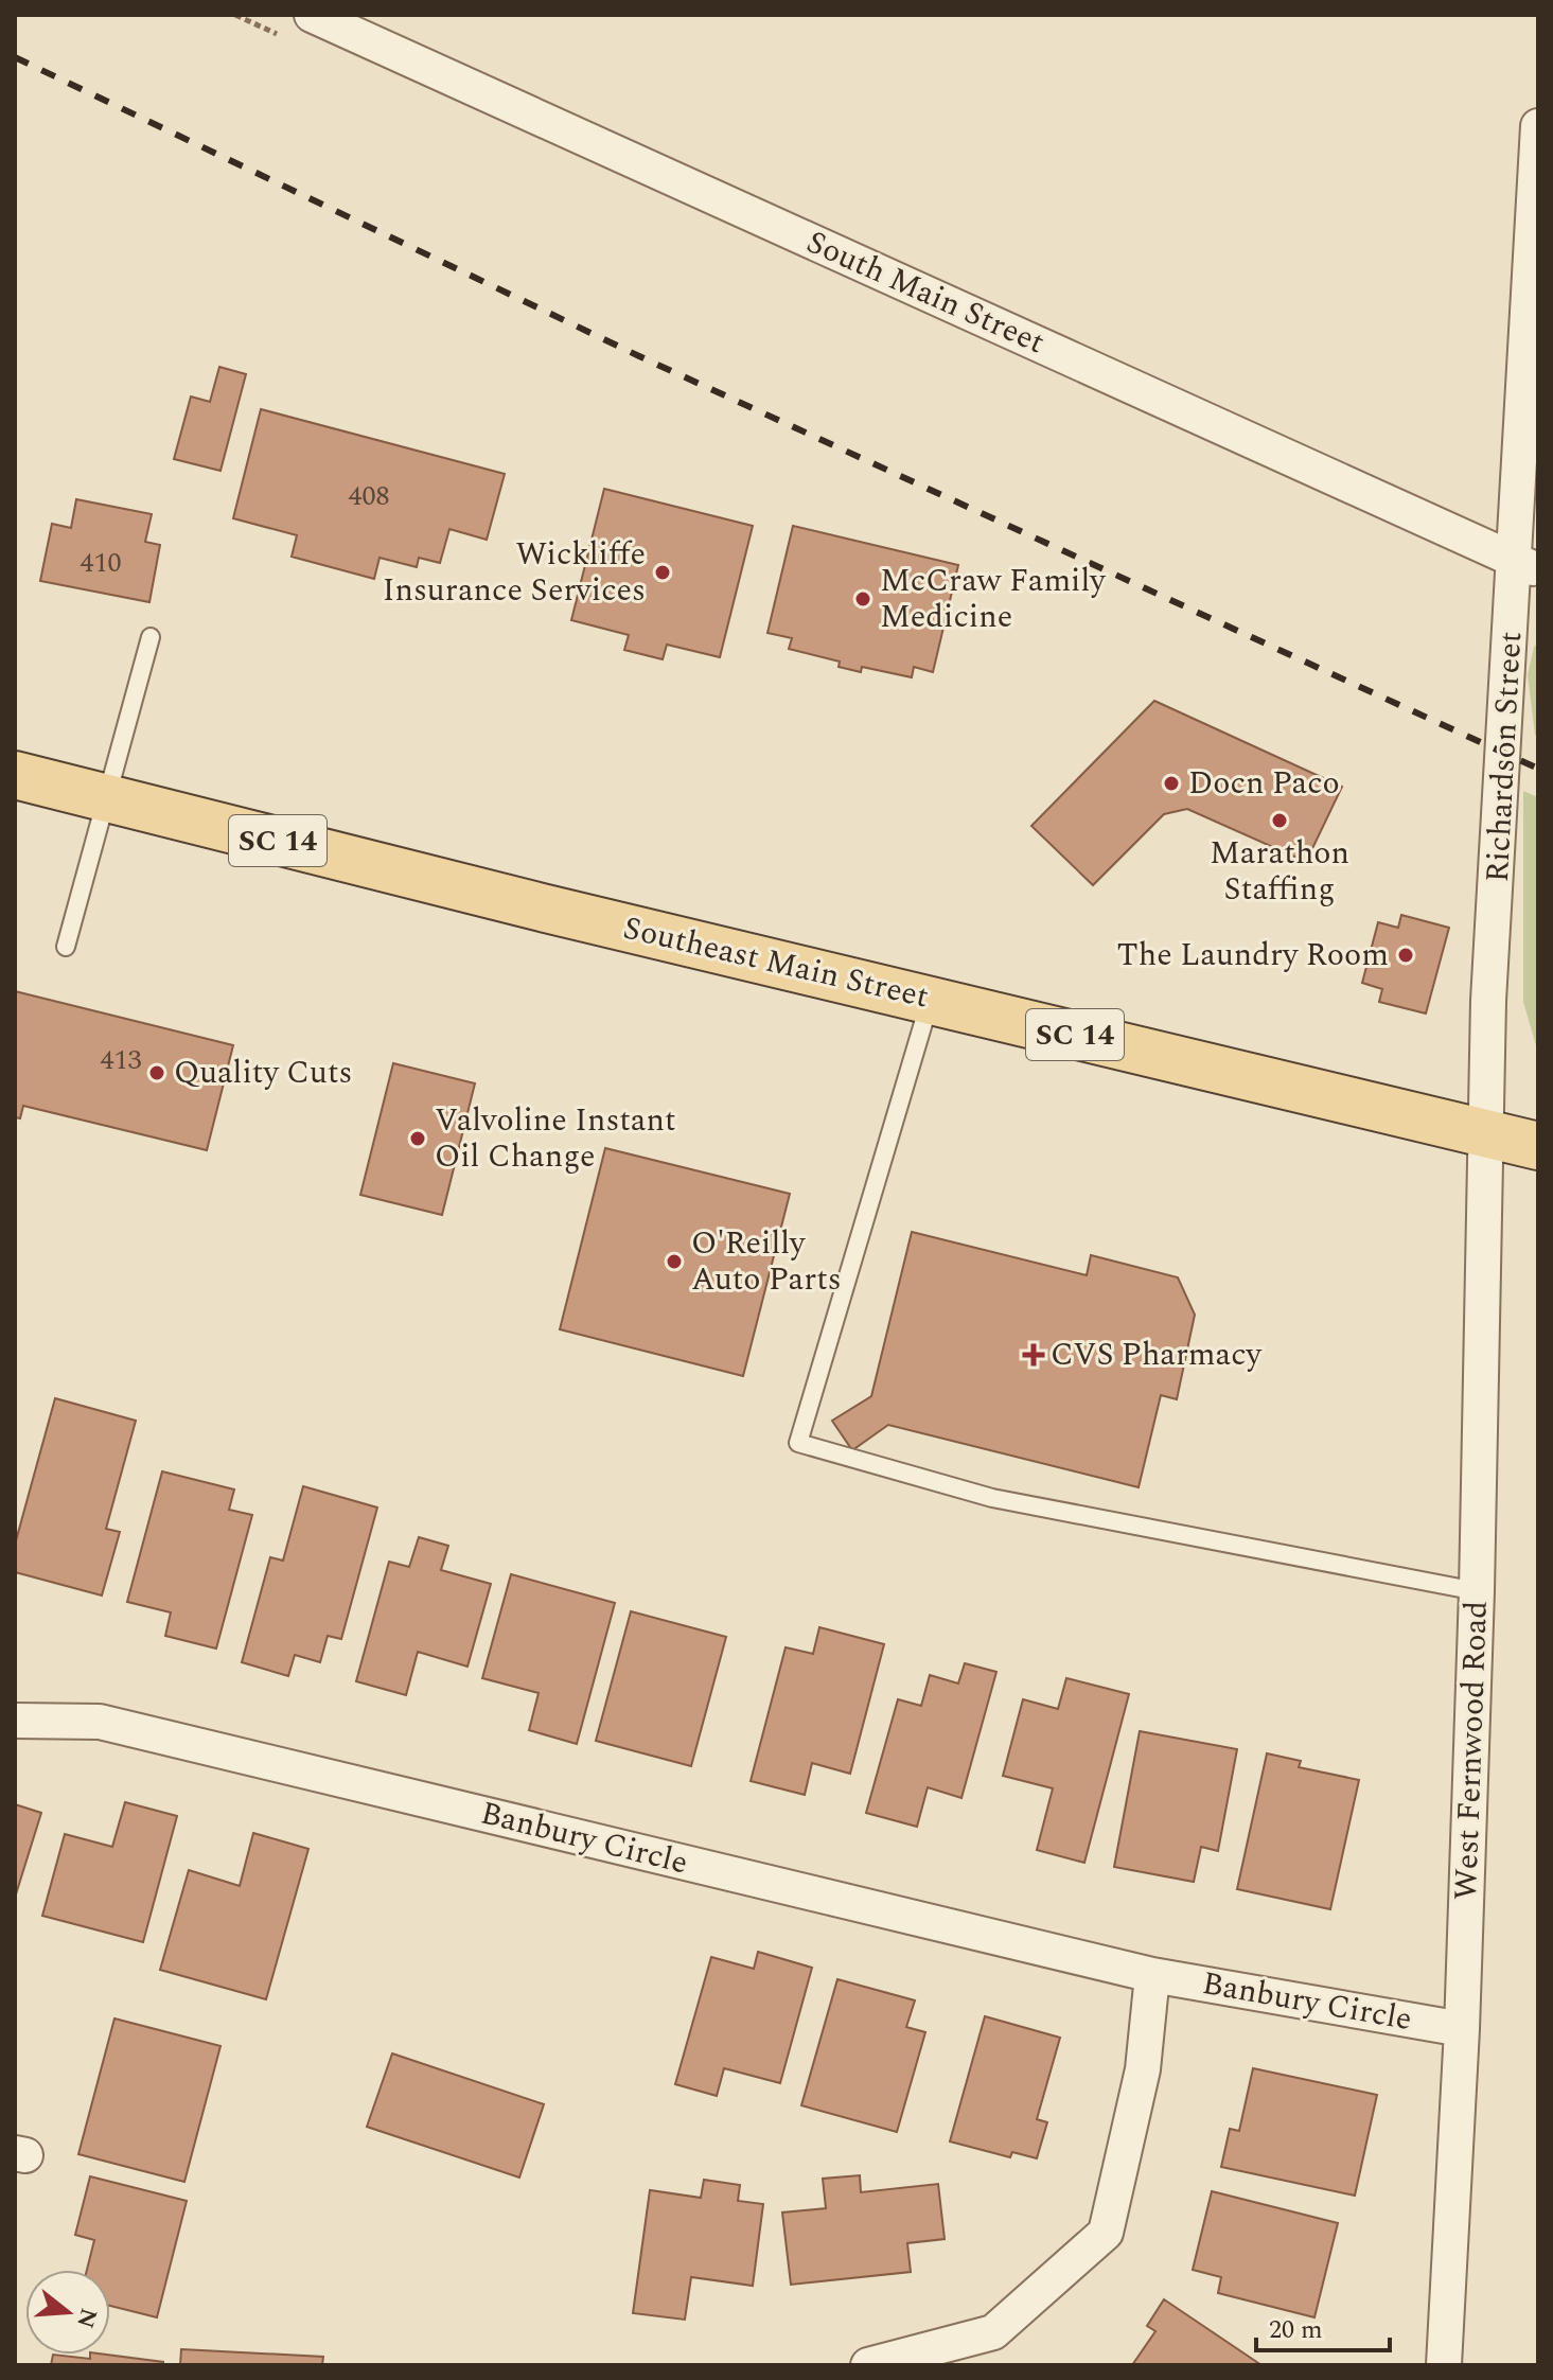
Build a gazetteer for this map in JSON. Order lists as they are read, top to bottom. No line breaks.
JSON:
{"streets":{"main road":["SC 14","Southeast Main Street"],"street":["South Main Street","Richardson Street","West Fernwood Road","Banbury Circle"]},"crossings":[["South Main Street","Richardson Street"],["Richardson Street","Southeast Main Street"],["Richardson Street","West Fernwood Road"],["Southeast Main Street","West Fernwood Road"],["West Fernwood Road","Banbury Circle"]],"places":{"other":["Wickliffe Insurance Services","McCraw Family Medicine","Docn Paco","Marathon Staffing","The Laundry Room","Quality Cuts","Valvoline Instant Oil Change","O'Reilly Auto Parts"],"health":["CVS Pharmacy"]},"house_numbers":["408","410","413"],"scale_bar":"20 m","north":"right"}
